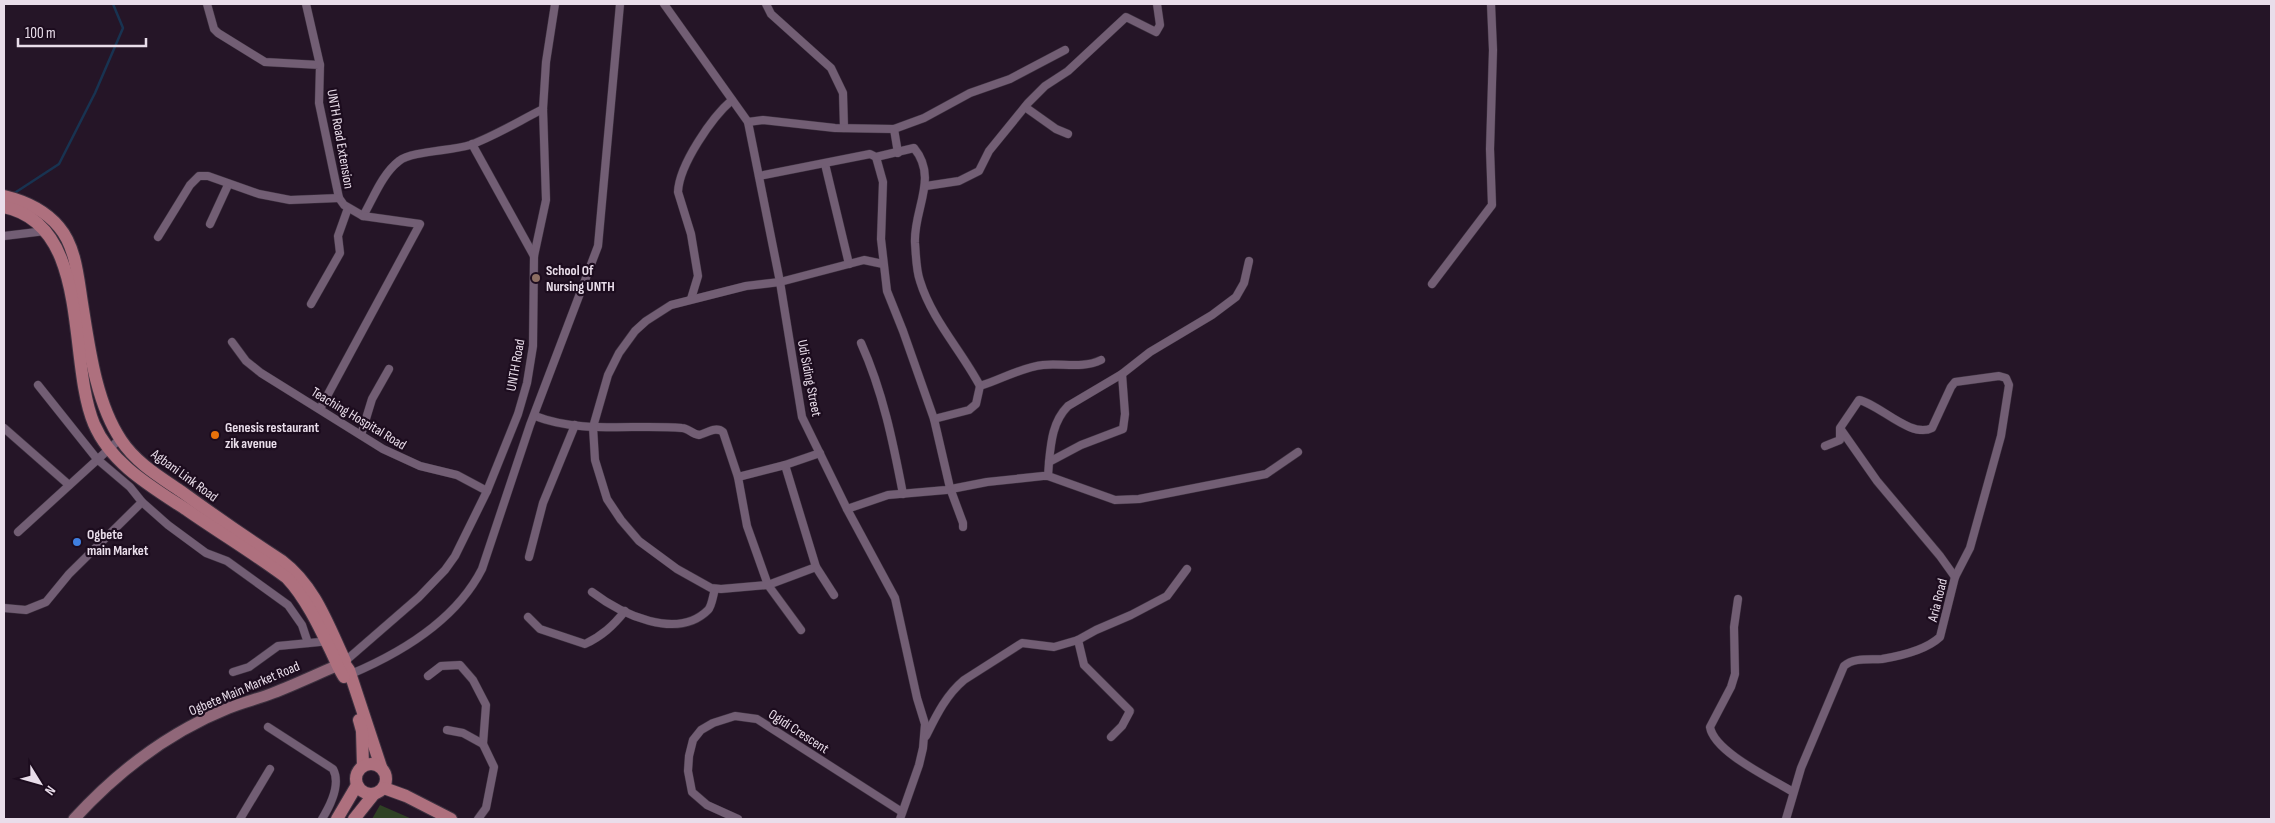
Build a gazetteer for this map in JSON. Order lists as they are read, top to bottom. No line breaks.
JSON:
{"streets":{"main road":["Agbani Link Road"],"street":["UNTH Road Extension","UNTH Road","Udi Siding Street","Teaching Hospital Road","Aria Road","Ogbete Main Market Road","Ogidi Crescent"]},"crossings":[["UNTH Road Extension","UNTH Road"],["UNTH Road","Teaching Hospital Road"],["UNTH Road","Agbani Link Road"],["UNTH Road","Ogbete Main Market Road"],["Udi Siding Street","Ogidi Crescent"],["Agbani Link Road","Ogbete Main Market Road"]],"places":["School Of Nursing UNTH","Genesis restaurant zik avenue","Ogbete main Market"],"scale_bar":"100 m","north":"bottom right"}
